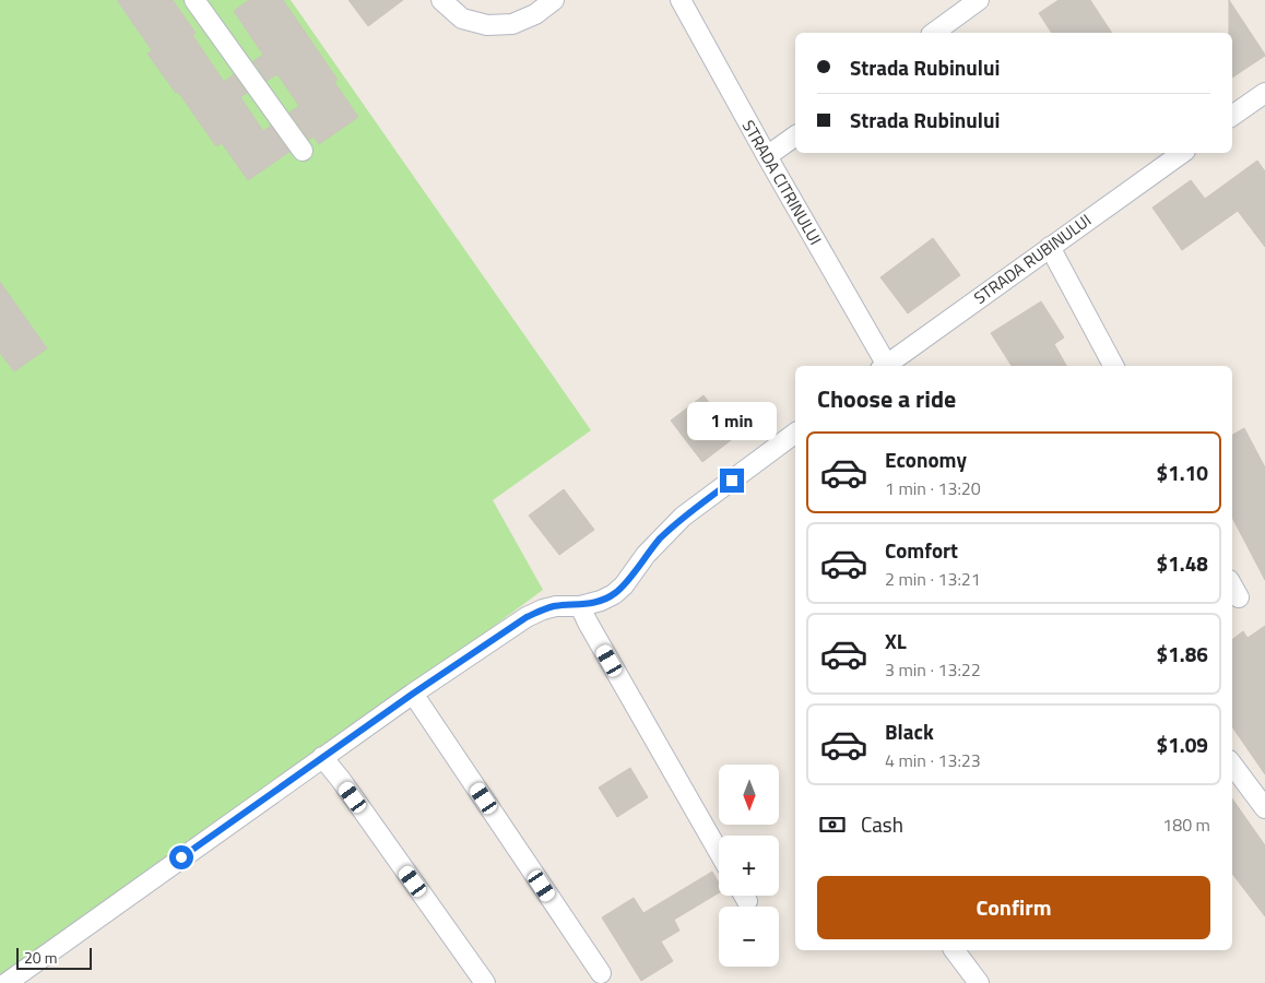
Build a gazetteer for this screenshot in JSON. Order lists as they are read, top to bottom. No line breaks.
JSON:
{"streets":{"street":["STRADA CITRINULUI","STRADA RUBINULUI"]},"scale_bar":"20 m","north":"bottom","page":{"banner":["Strada Rubinului","Strada Rubinului"],"heading":"Choose a ride","bubble":"1 min","list":[{"name":"Economy","note":"1 min · 13:20","value":"$1.10"},{"name":"Comfort","note":"2 min · 13:21","value":"$1.48"},{"name":"XL","note":"3 min · 13:22","value":"$1.86"},{"name":"Black","note":"4 min · 13:23","value":"$1.09"}],"map_buttons":["+","−"],"pay":["Cash","180 m"],"buttons":"Confirm","scale":"20 m"}}
